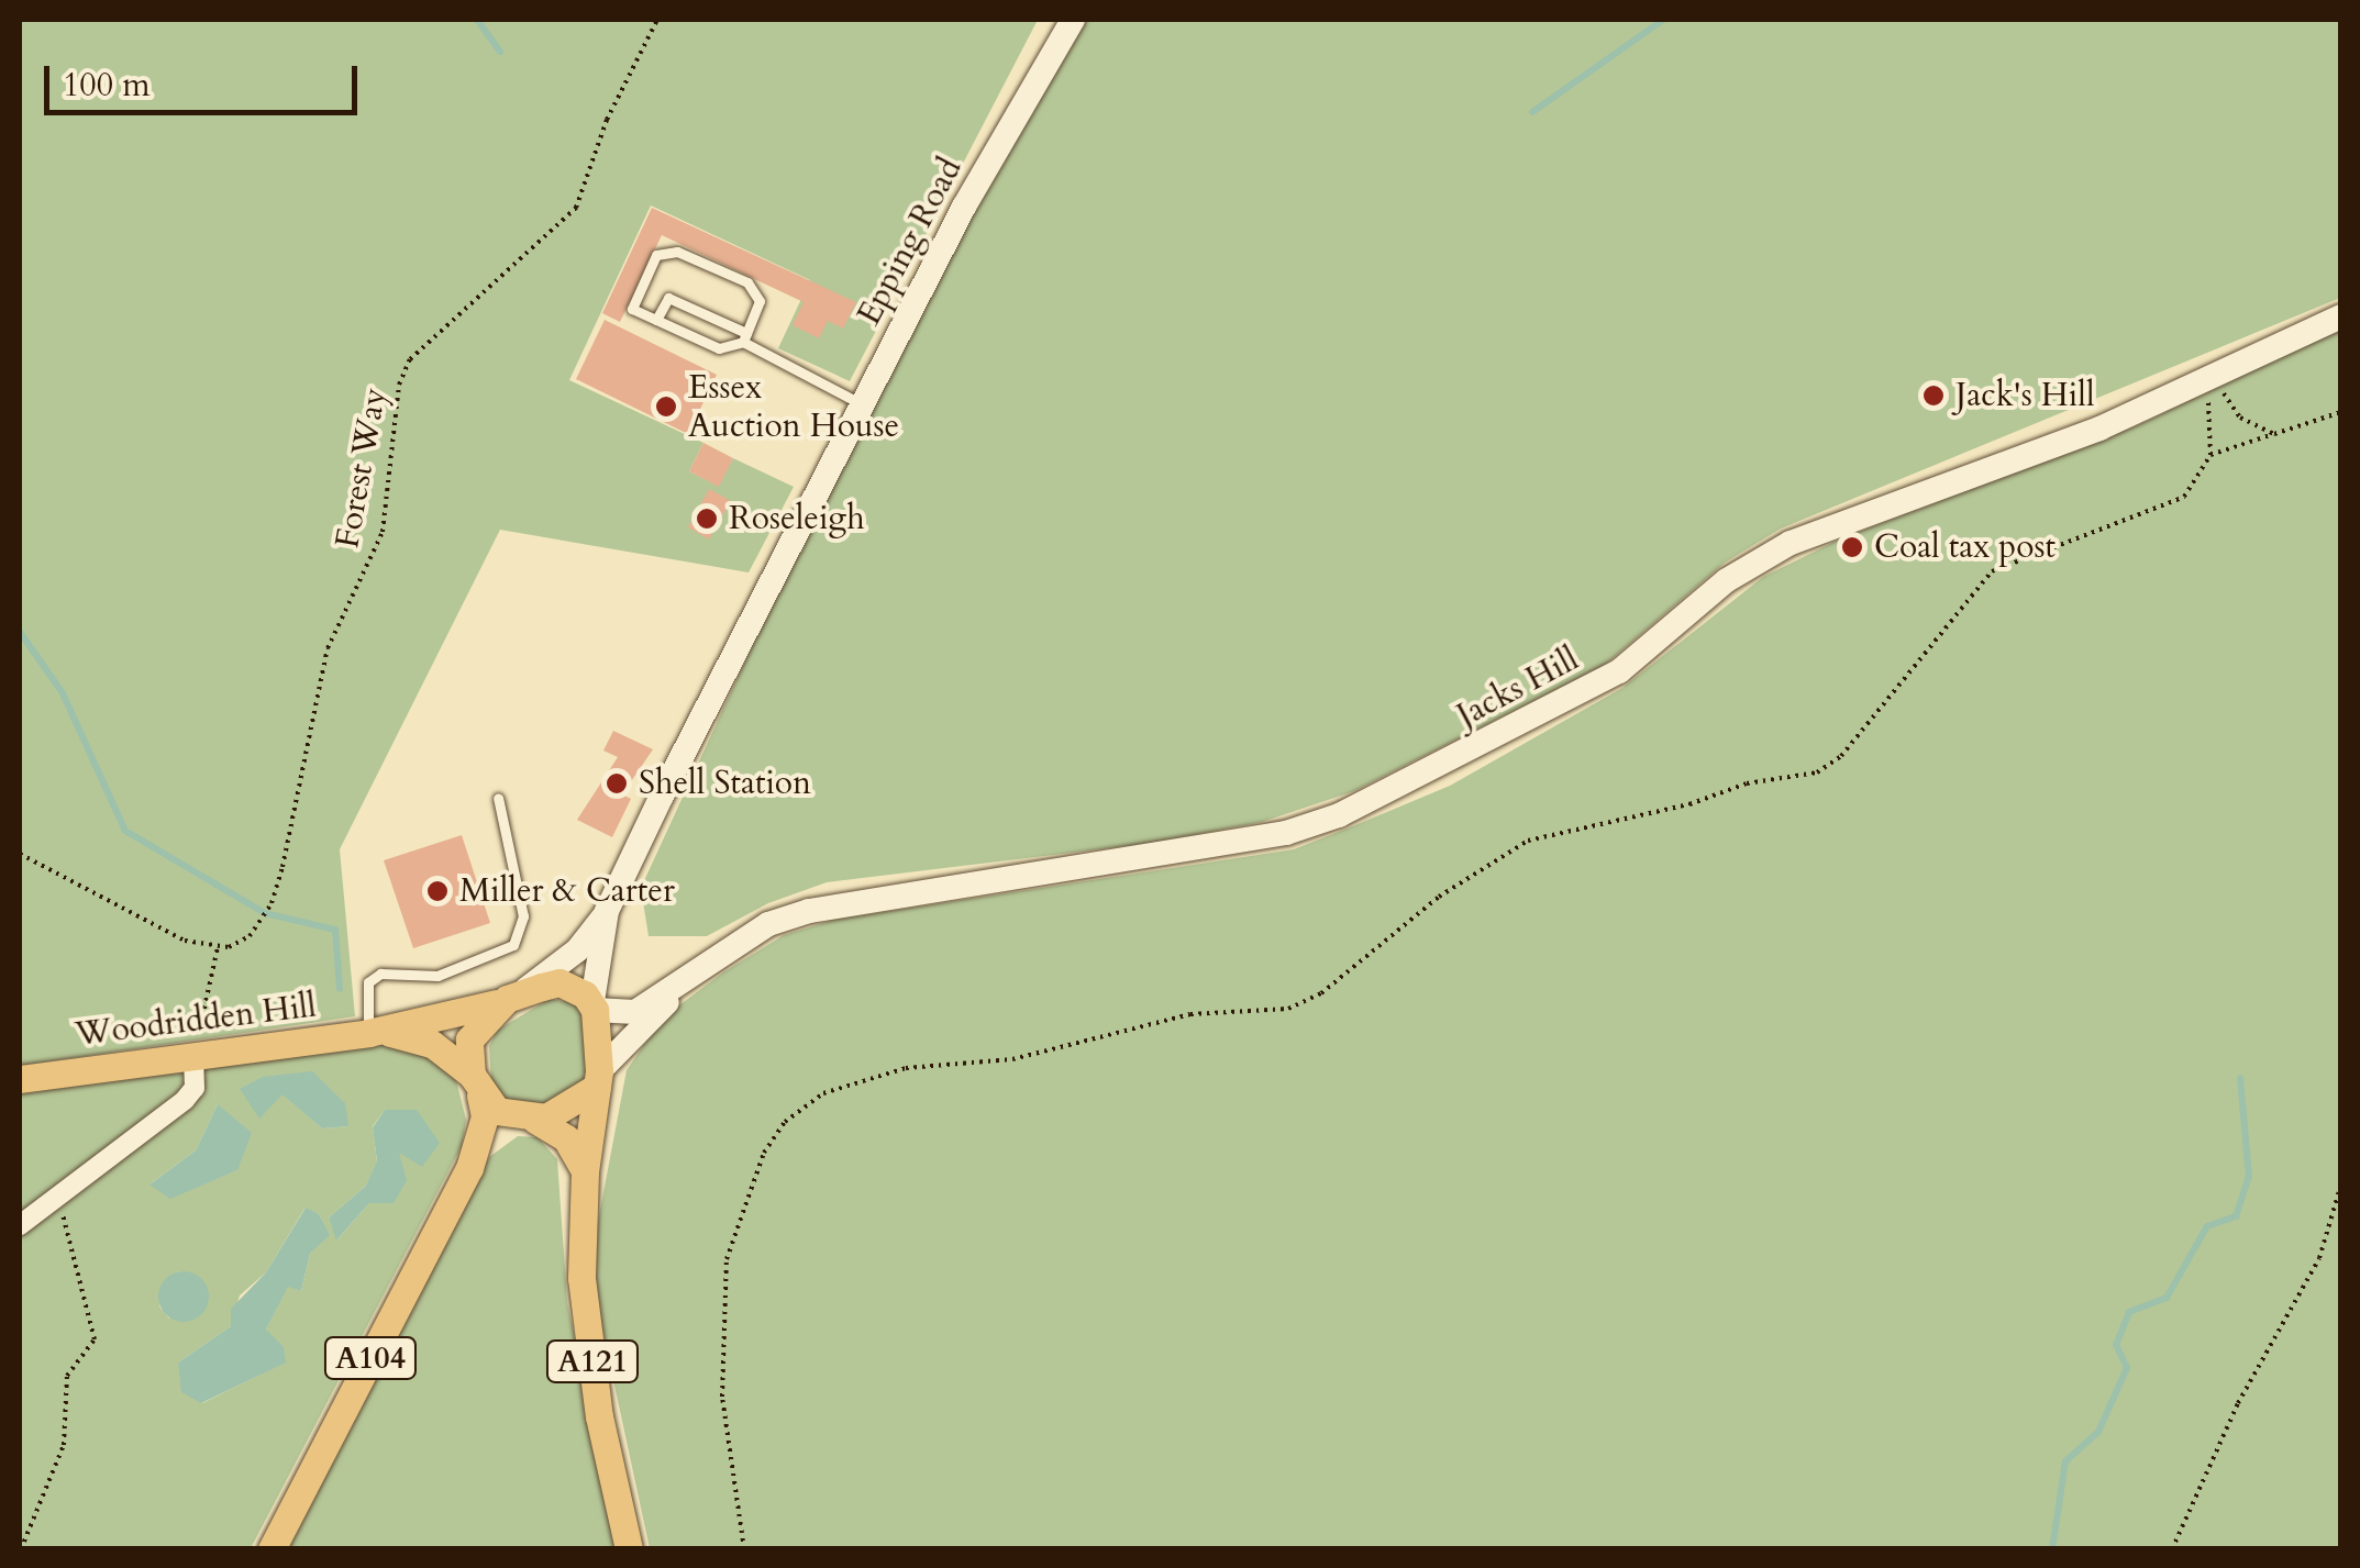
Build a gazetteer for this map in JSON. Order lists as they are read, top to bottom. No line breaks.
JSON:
{"streets":{"main road":["Epping Road","Jacks Hill","Woodridden Hill","A104","A121"],"path":["Forest Way"]},"crossings":[["Epping Road","Woodridden Hill"],["Epping Road","A104"],["Epping Road","A121"],["Woodridden Hill","A104"],["Woodridden Hill","A121"],["A104","A121"]],"places":["Jack's Hill","Essex Auction House","Roseleigh","Coal tax post","Shell Station","Miller & Carter"],"scale_bar":"100 m"}
